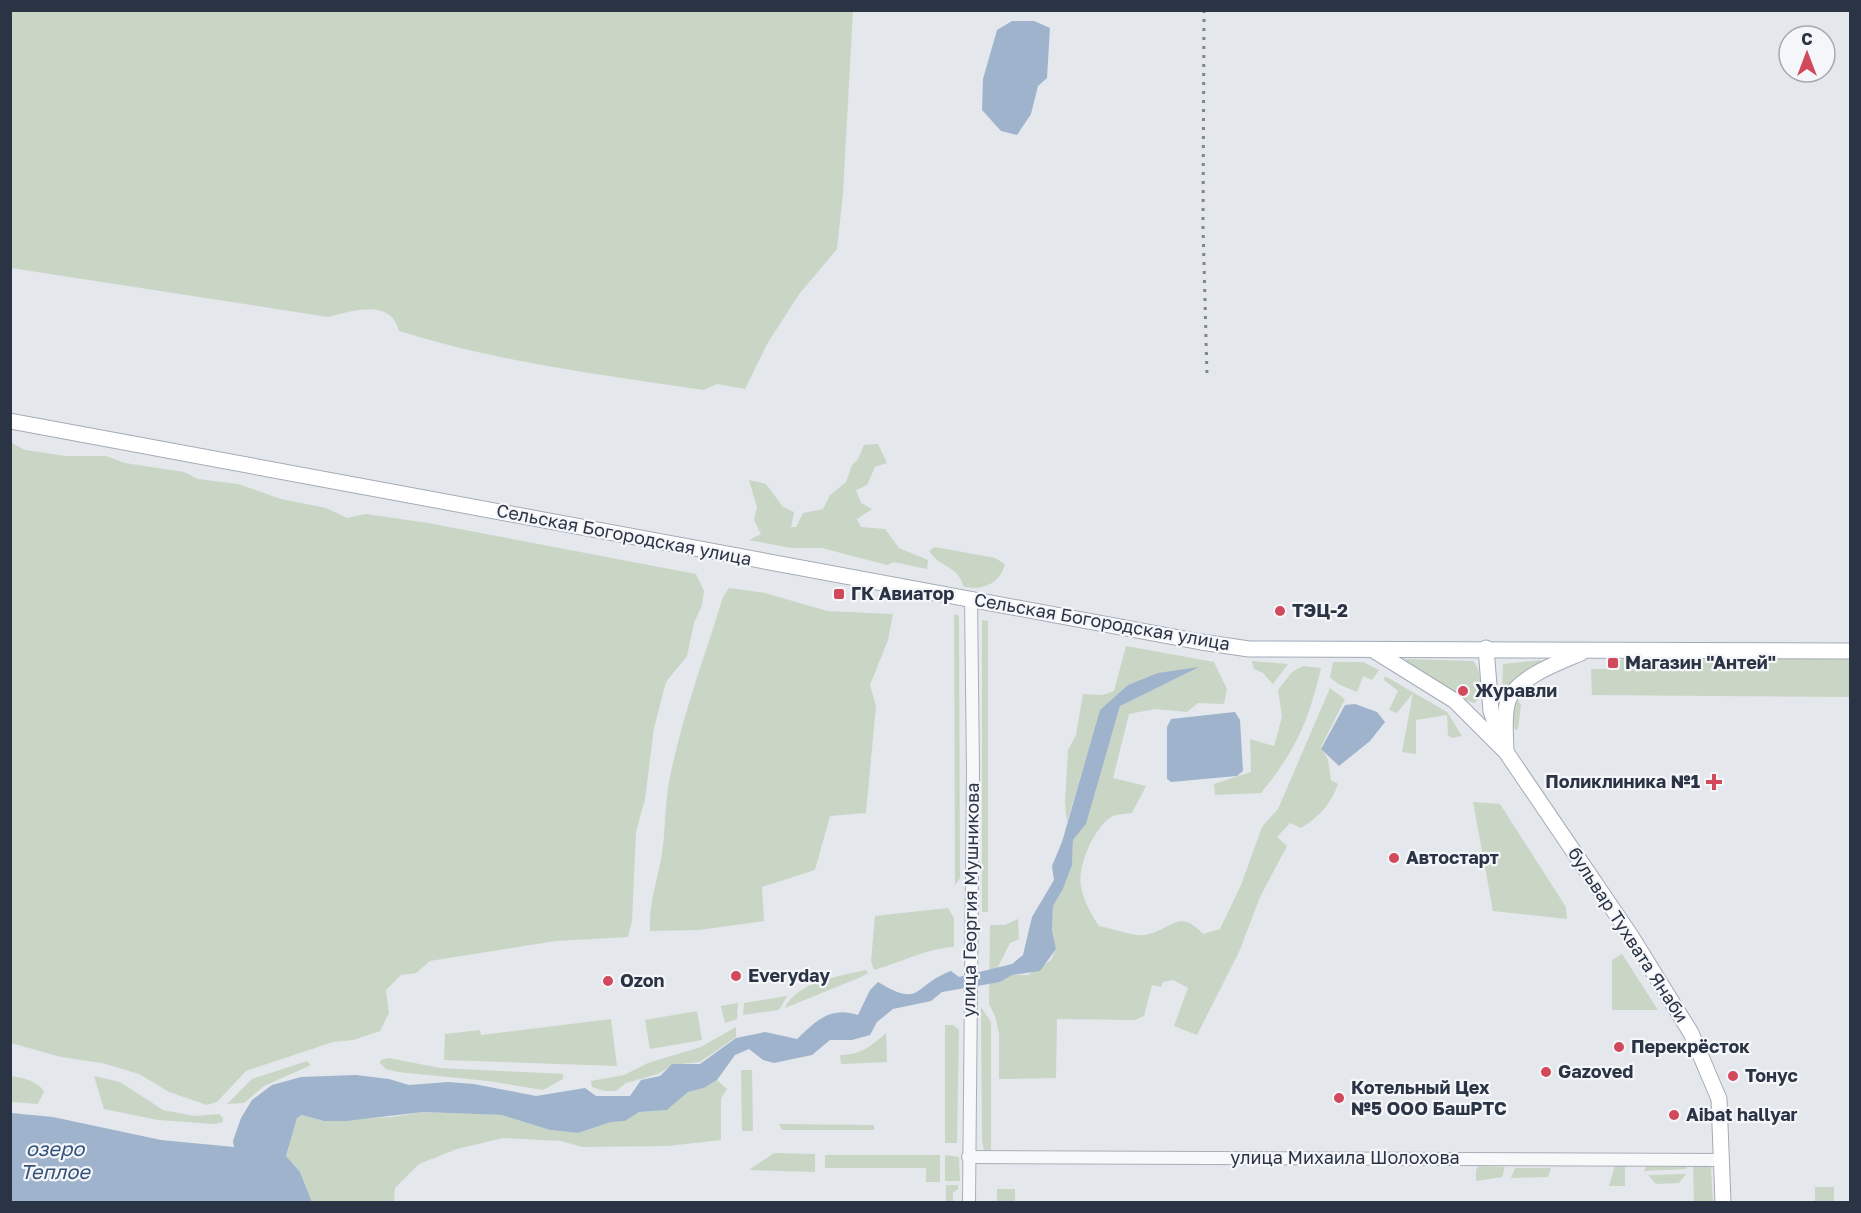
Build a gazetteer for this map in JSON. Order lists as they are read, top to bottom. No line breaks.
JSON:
{"streets":{"main road":["Сельская Богородская улица","бульвар Тухвата Янаби"],"street":["улица Георгия Мушникова","улица Михаила Шолохова"]},"crossings":[["Сельская Богородская улица","улица Георгия Мушникова"],["Сельская Богородская улица","бульвар Тухвата Янаби"],["улица Георгия Мушникова","улица Михаила Шолохова"],["бульвар Тухвата Янаби","улица Михаила Шолохова"]],"water":["озеро Теплое"],"places":{"transit":["ГК Авиатор","Магазин \"Антей\""],"other":["ТЭЦ-2","Журавли","Автостарт","Everyday","Ozon","Перекрёсток","Gazoved","Тонус","Котельный Цех №5 ООО БашРТС","Aibat hallyar"],"health":["Поликлиника №1"]},"north":"top"}
